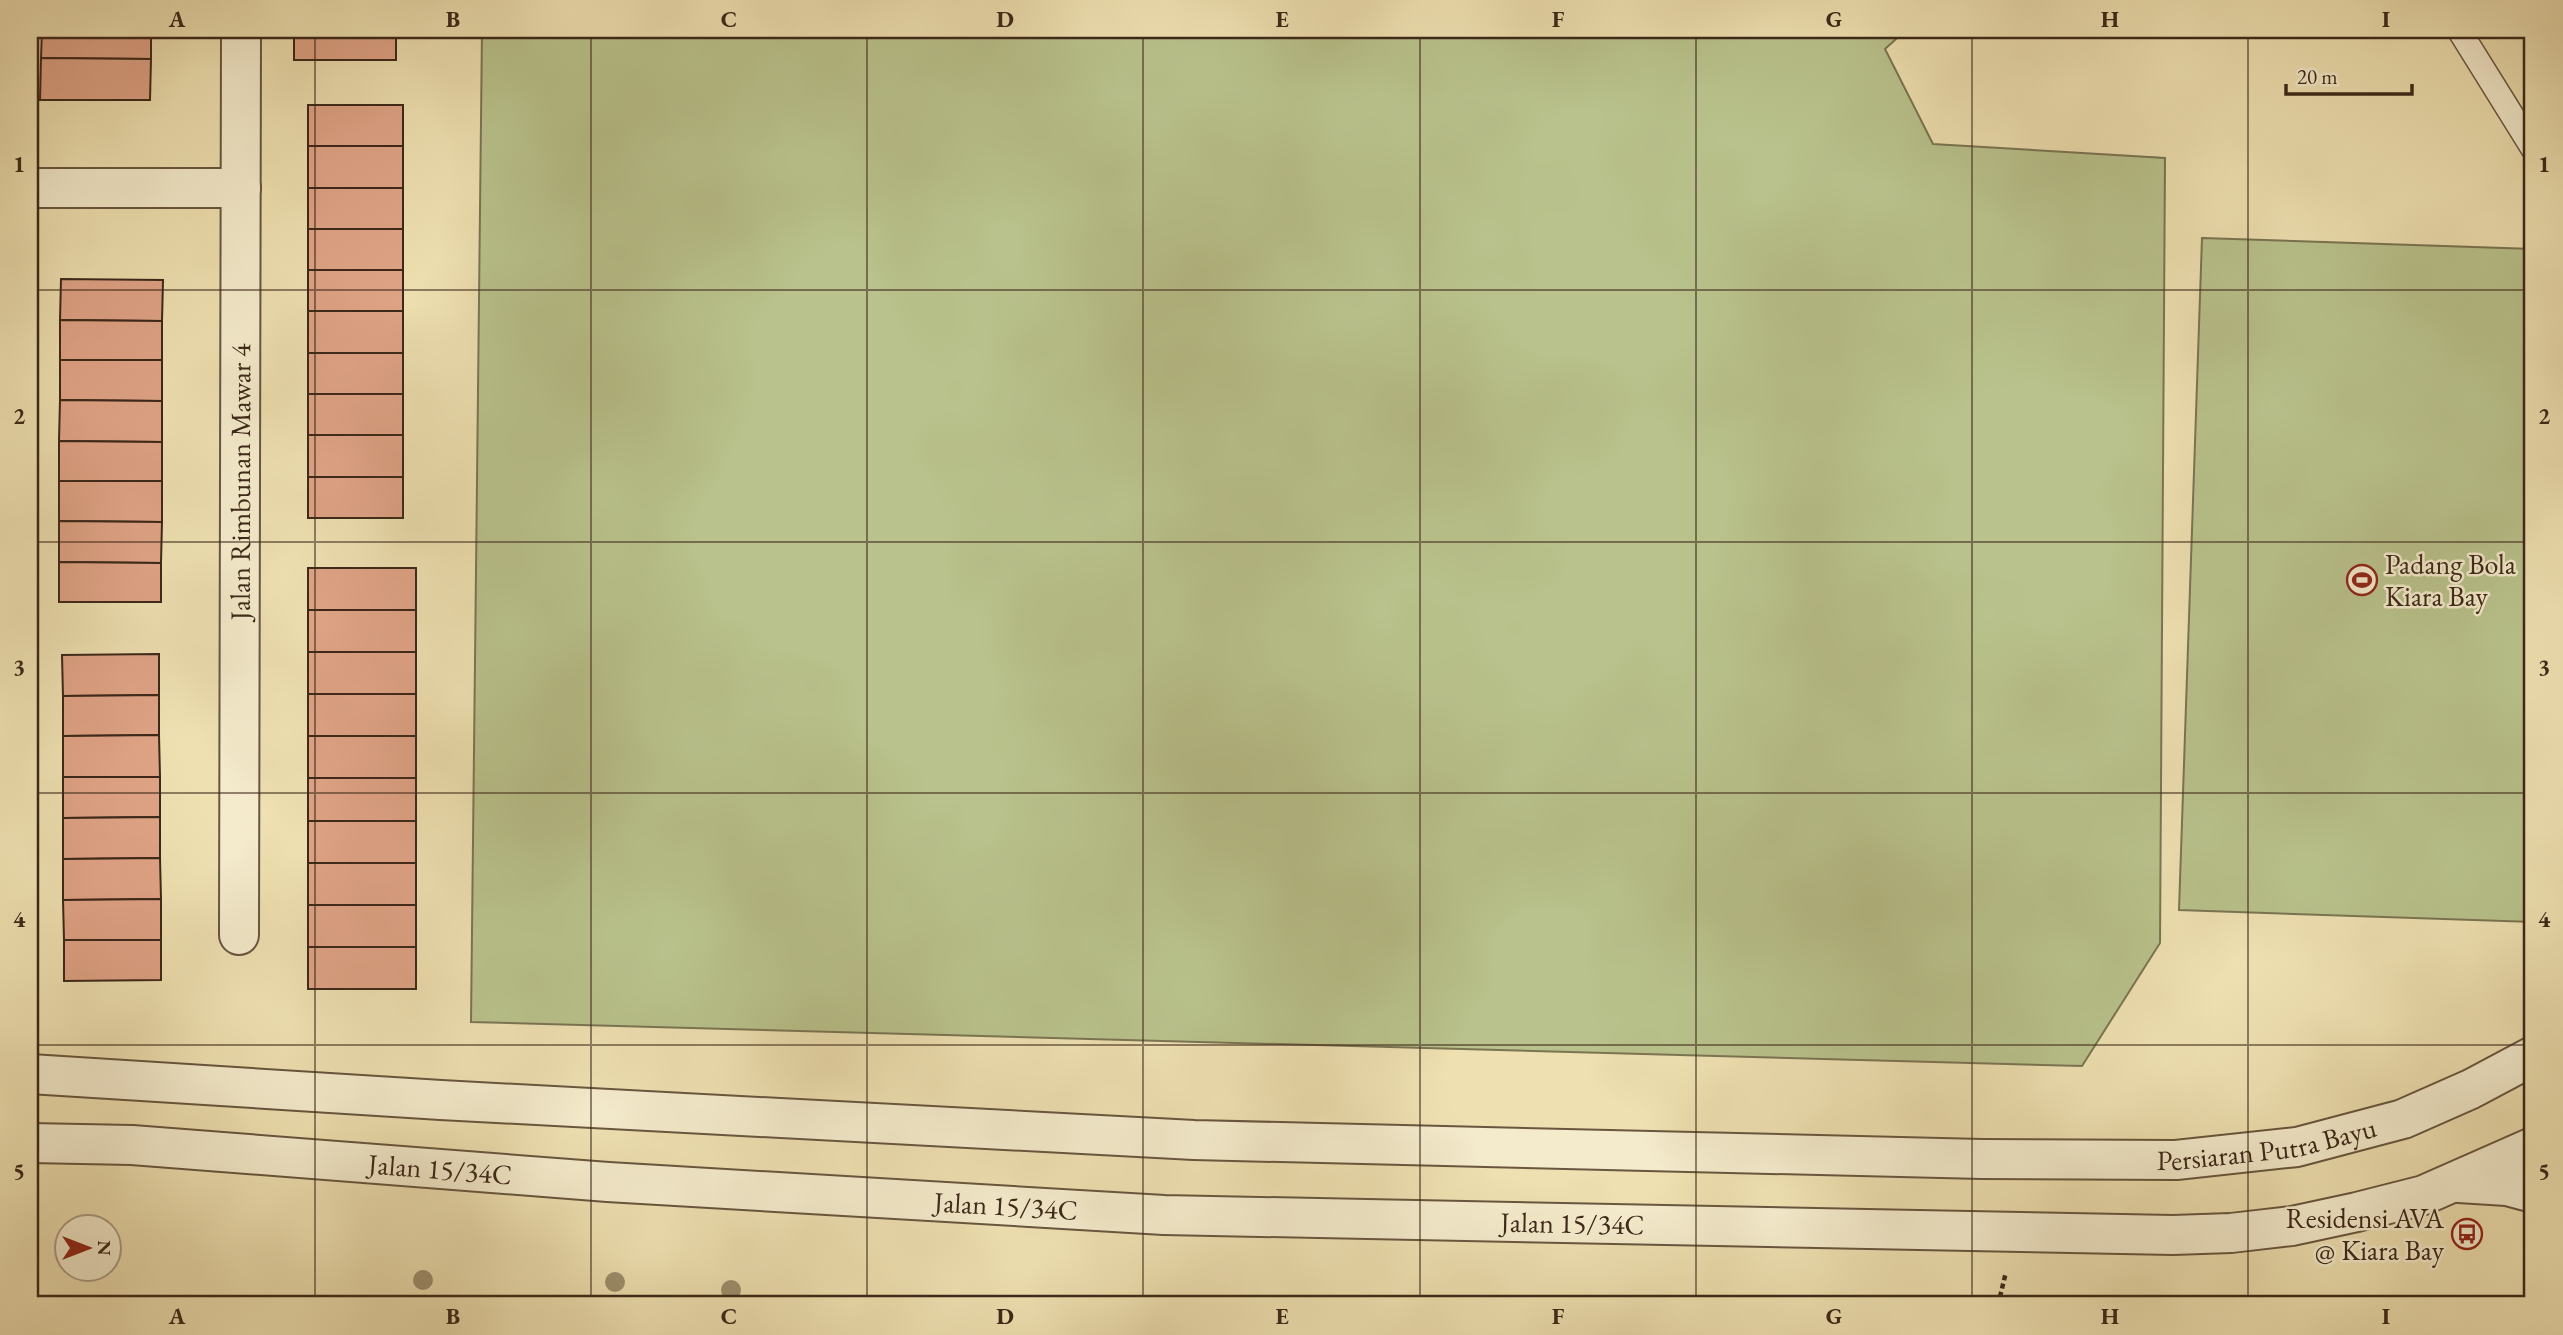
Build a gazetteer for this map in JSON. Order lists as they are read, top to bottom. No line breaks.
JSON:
{"streets":{"street":["Jalan Rimbunan Mawar 4","Persiaran Putra Bayu","Jalan 15/34C"]},"places":{"sports":["Padang Bola Kiara Bay"],"bus stop":["Residensi AVA @ Kiara Bay"]},"scale_bar":"20 m","north":"right","grid":{"columns":["A","B","C","D","E","F","G","H","I"],"rows":["1","2","3","4","5"]}}
